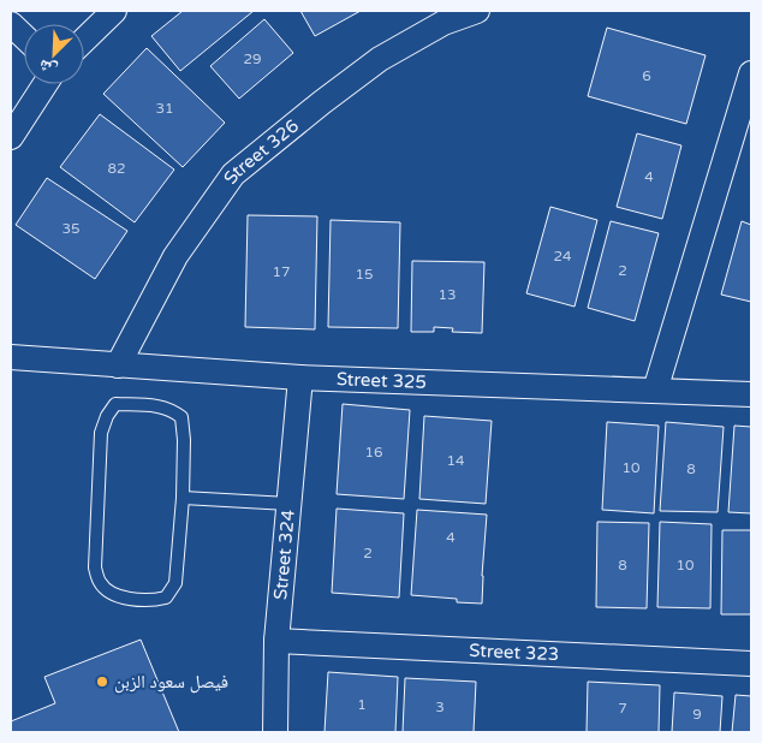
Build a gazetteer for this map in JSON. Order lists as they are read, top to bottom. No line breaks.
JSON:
{"streets":{"street":["Street 326","Street 325","Street 324","Street 323"]},"crossings":[["Street 326","Street 325"],["Street 325","Street 324"],["Street 324","Street 323"]],"places":["فيصل سعود الزبن"],"house_numbers":["29","6","31","82","4","35","24","2","17","15","13","16","14","10","8","4","2","8","10","1","3","7","9"],"north":"bottom left"}
